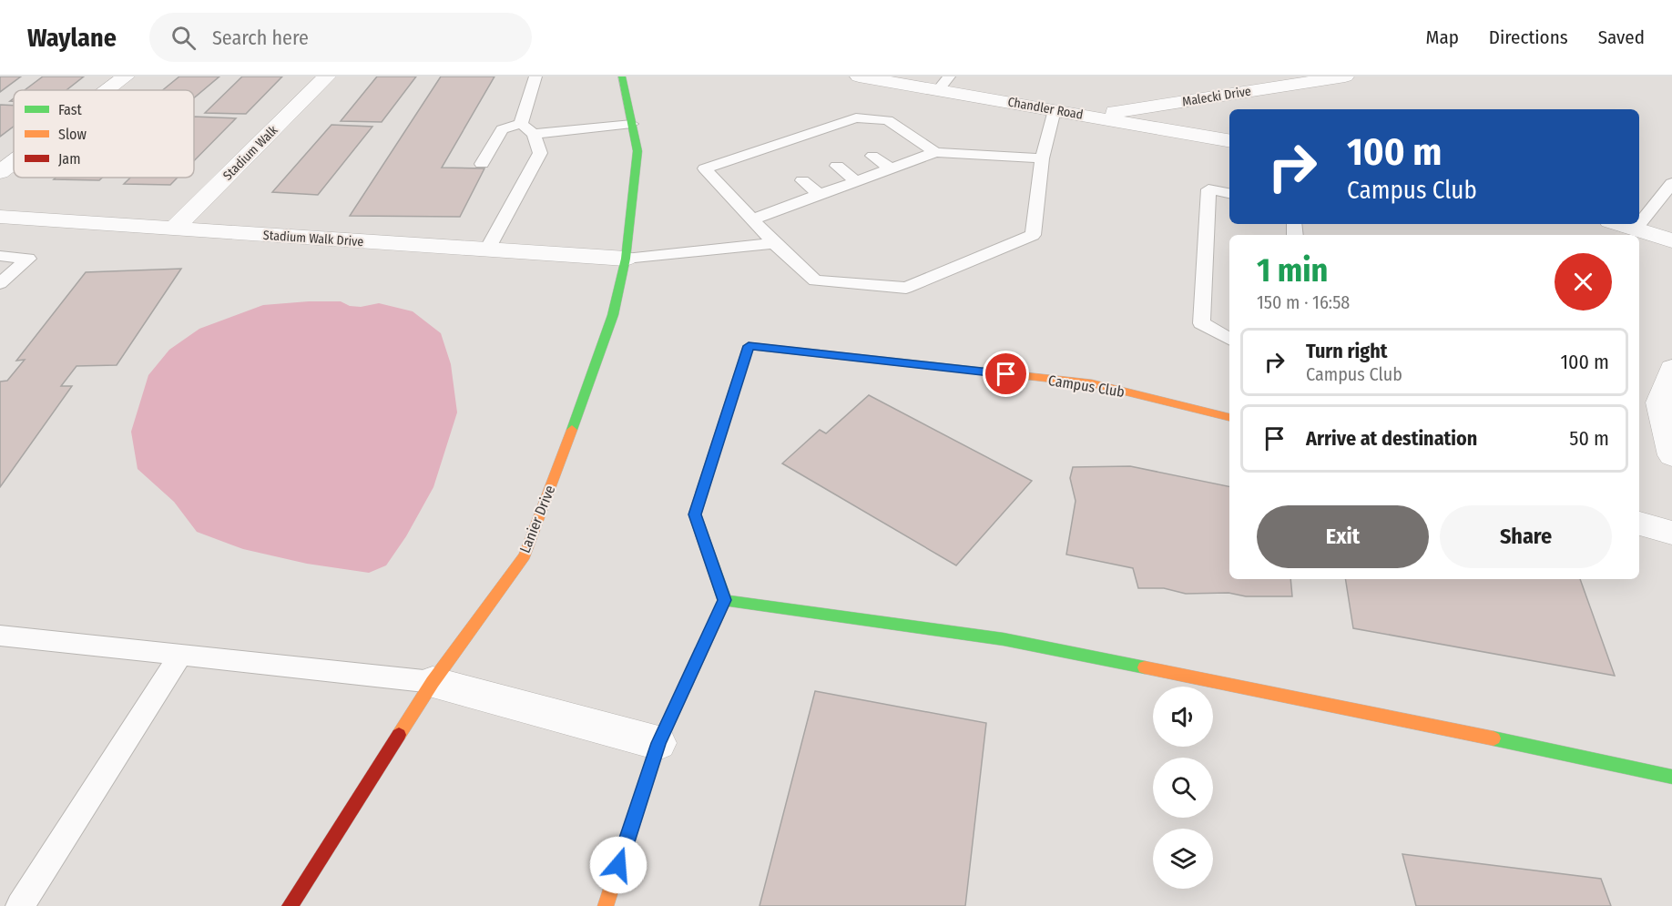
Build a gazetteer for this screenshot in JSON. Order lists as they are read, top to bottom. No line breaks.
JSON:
{"streets":{"street":["Malecki Drive","Chandler Road","Stadium Walk","Stadium Walk Drive","Campus Club","Lanier Drive"]},"crossings":[["Malecki Drive","Chandler Road"],["Stadium Walk","Stadium Walk Drive"],["Stadium Walk Drive","Lanier Drive"]],"legend":["Fast","Slow","Jam"],"page":{"header":"Waylane","search":"Search here","nav":["Map","Directions","Saved"],"turn":["100 m","Campus Club"],"heading":["1 min","150 m · 16:58"],"list":[{"name":"Turn right","note":"Campus Club","value":"100 m"},{"name":"Arrive at destination","value":"50 m"}],"buttons":["Exit","Share"]}}
